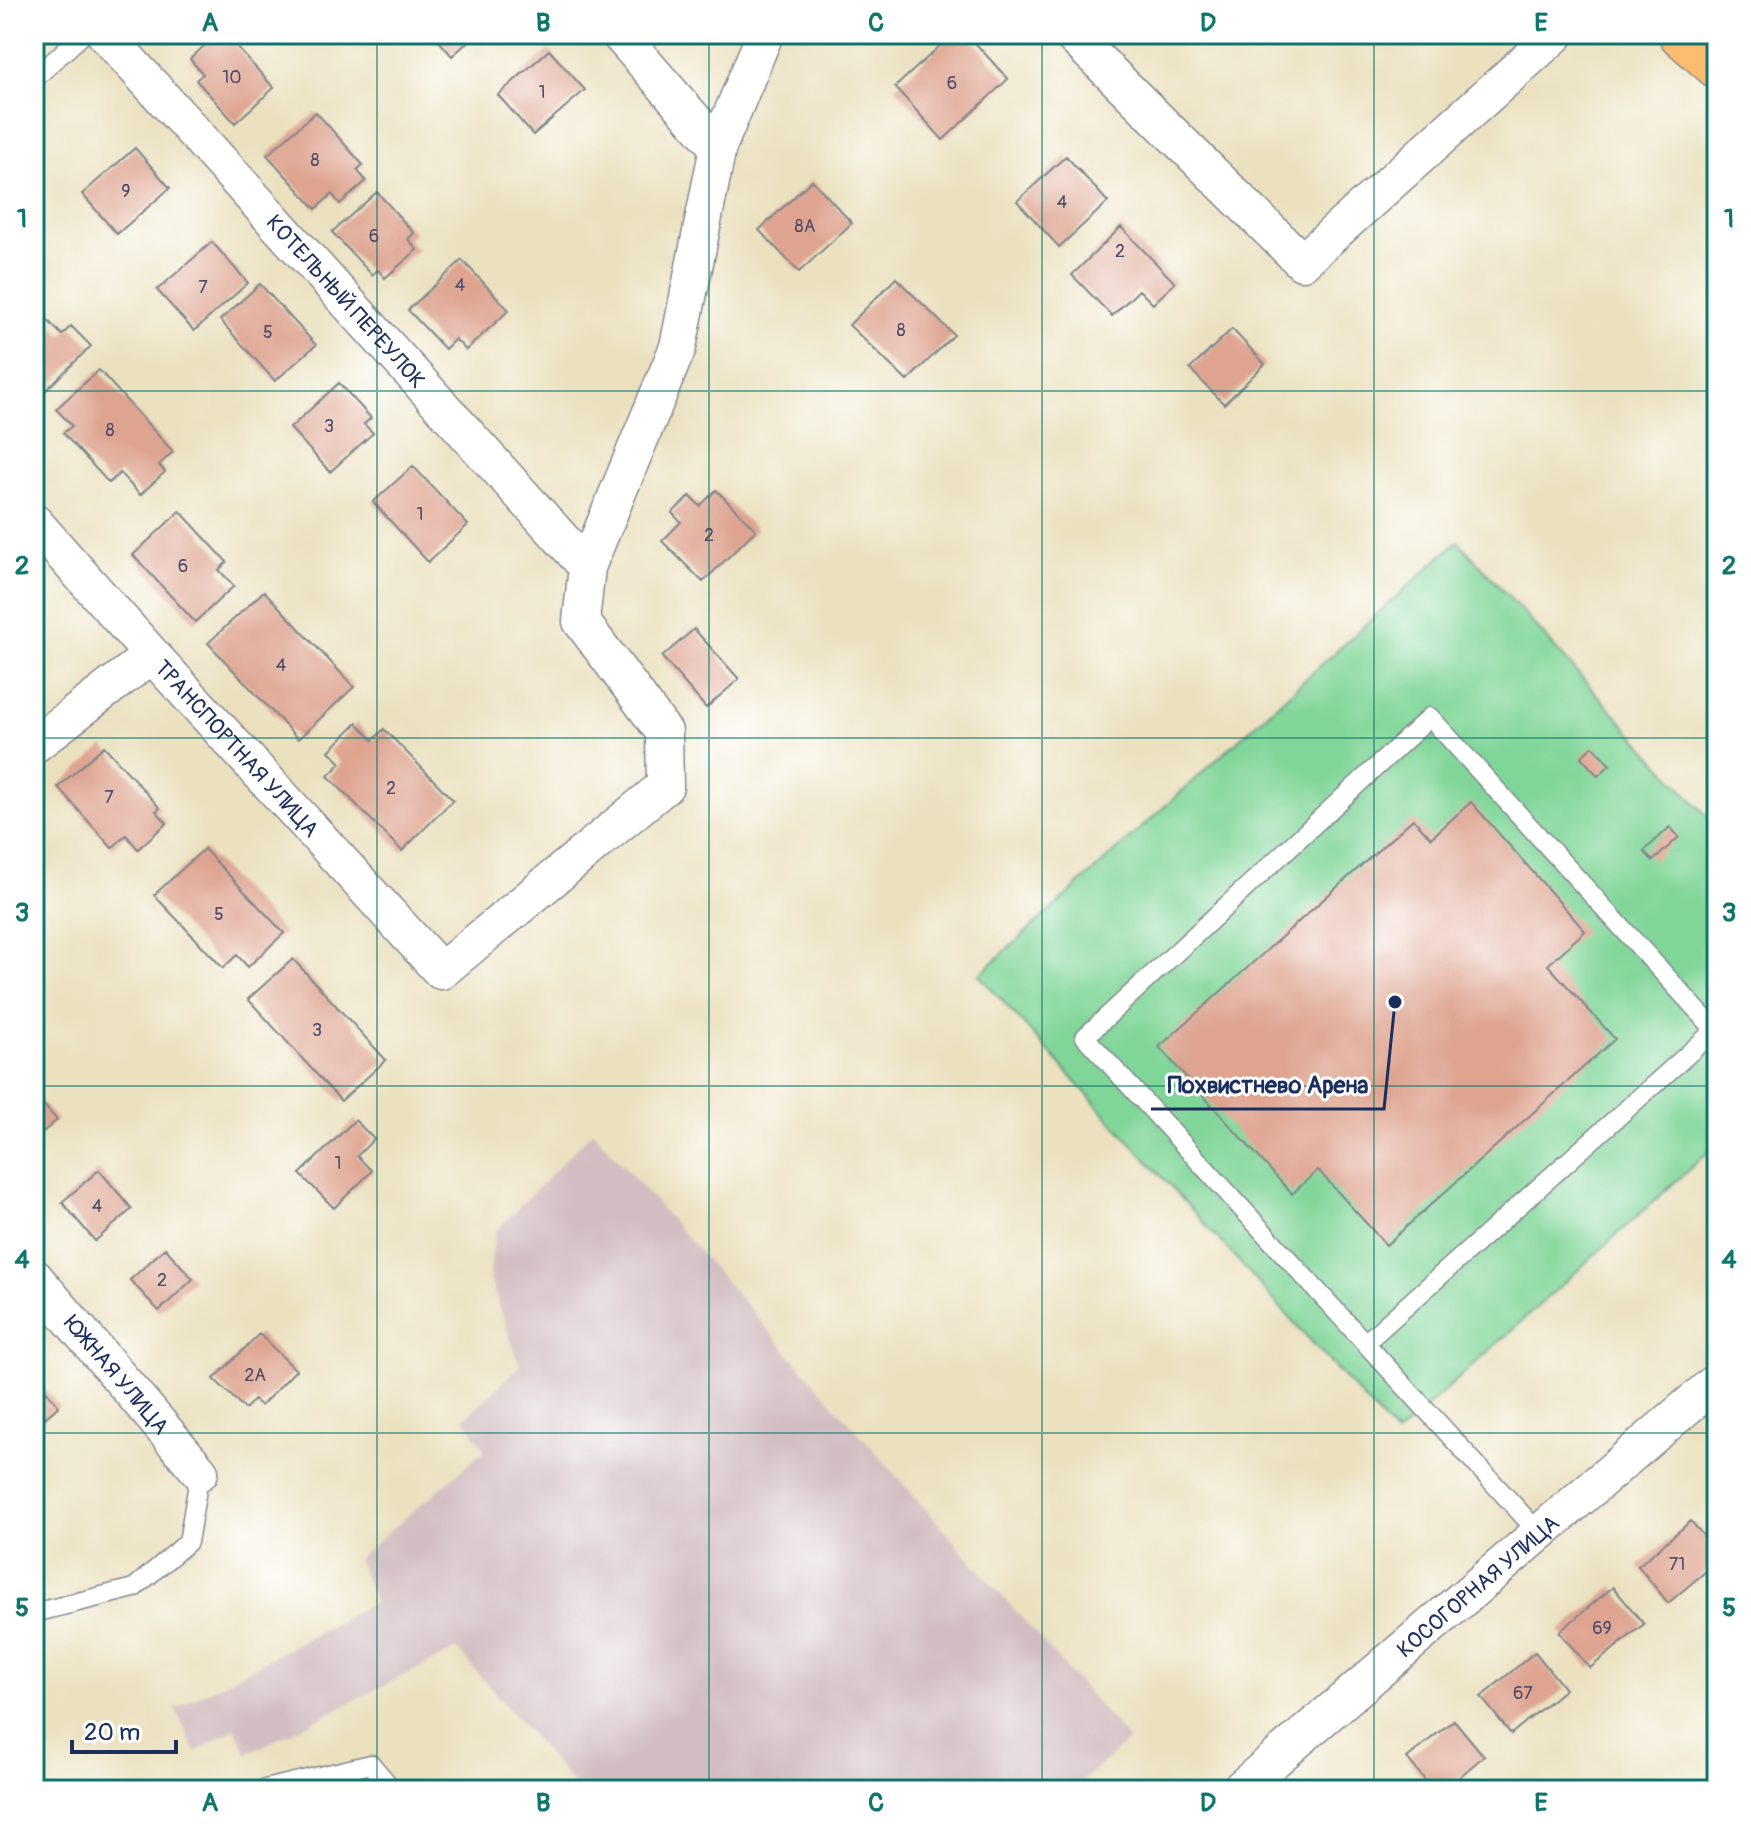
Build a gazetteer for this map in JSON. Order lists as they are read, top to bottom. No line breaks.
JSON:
{"streets":{"street":["КОТЕЛЬНЫЙ ПЕРЕУЛОК","ТРАНСПОРТНАЯ УЛИЦА","ЮЖНАЯ УЛИЦА","КОСОГОРНАЯ УЛИЦА"]},"crossings":[["КОТЕЛЬНЫЙ ПЕРЕУЛОК","ТРАНСПОРТНАЯ УЛИЦА"]],"places":["Похвистнево Арена"],"house_numbers":["10","6","1","8","9","4","8А","6","2","4","7","8","5","3","8","1","2","6","4","2","7","5","3","1","4","2","2А","71","69","67"],"scale_bar":"20 m","grid":{"columns":["A","B","C","D","E"],"rows":["1","2","3","4","5"]}}
